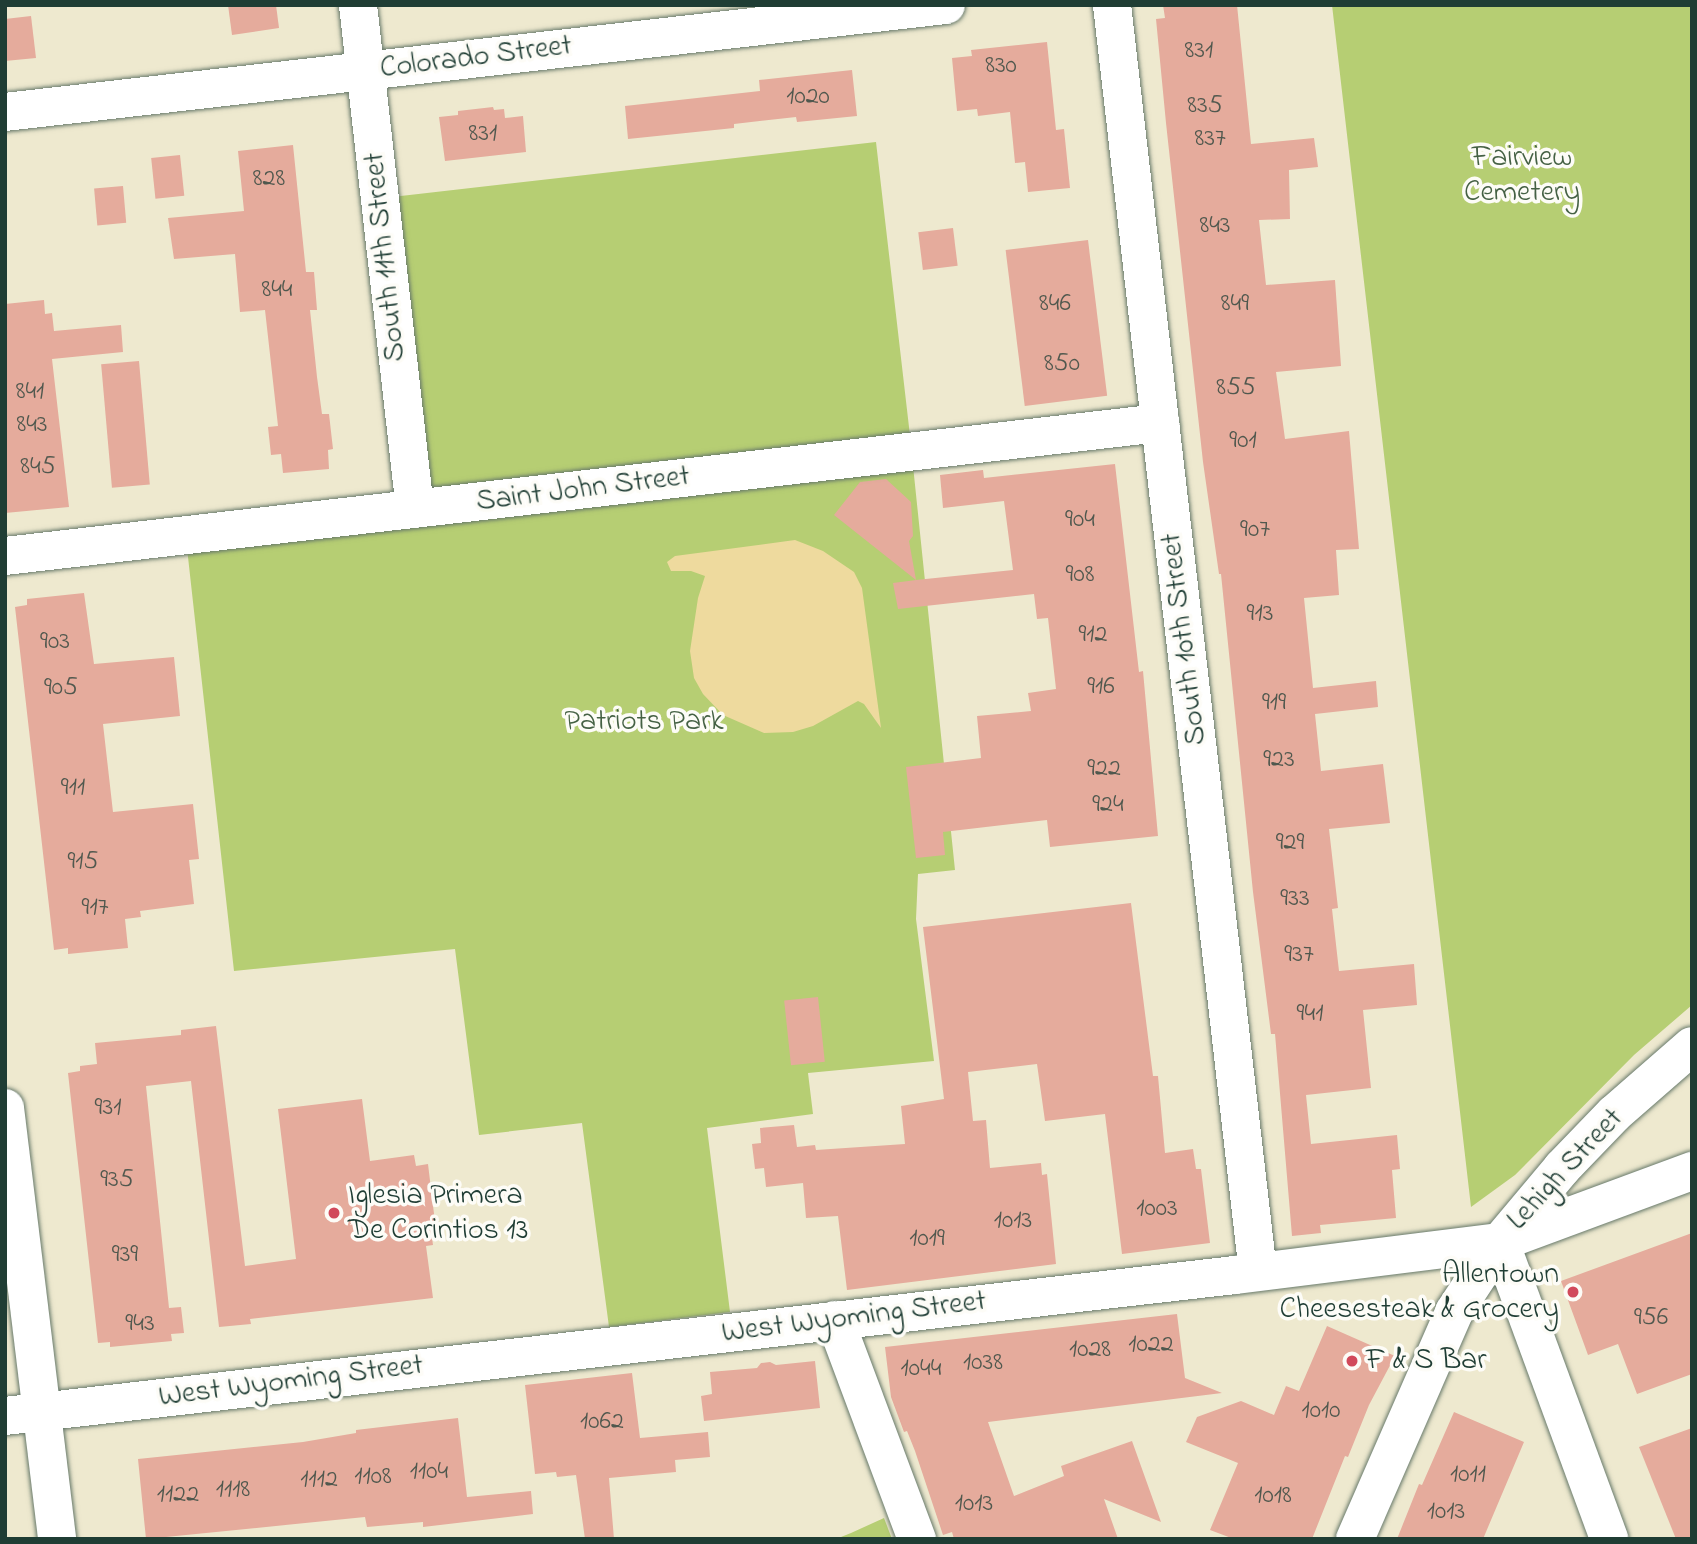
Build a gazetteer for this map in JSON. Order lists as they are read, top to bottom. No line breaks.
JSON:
{"streets":{"street":["Colorado Street","South 11th Street","Saint John Street","South 10th Street","Lehigh Street","West Wyoming Street"]},"crossings":[["Colorado Street","South 11th Street"],["South 11th Street","Saint John Street"],["Saint John Street","South 10th Street"],["South 10th Street","West Wyoming Street"],["Lehigh Street","West Wyoming Street"]],"parks":["Fairview Cemetery","Patriots Park"],"places":["Iglesia Primera De Corintios 13","Allentown Cheesesteak & Grocery","F & S Bar"],"house_numbers":["831","830","1020","835","831","837","828","843","844","846","849","850","855","841","843","901","845","904","907","908","913","912","903","916","905","919","923","922","911","924","929","915","933","917","937","941","931","935","1003","1013","1019","939","956","943","1022","1028","1038","1044","1010","1062","1104","1011","1108","1112","1118","1122","1018","1013","1013"]}
